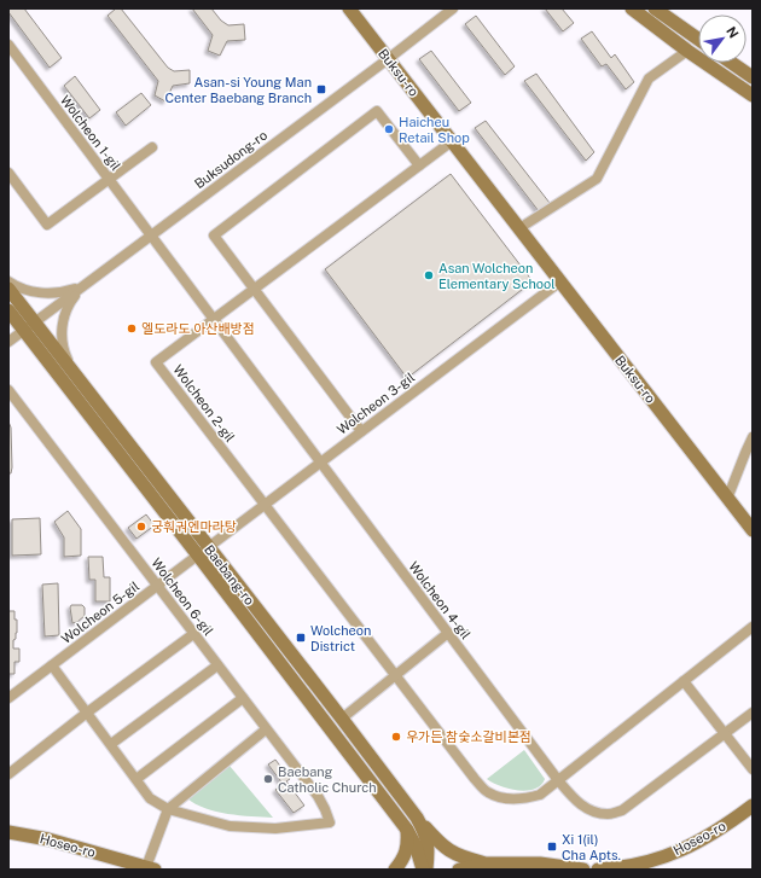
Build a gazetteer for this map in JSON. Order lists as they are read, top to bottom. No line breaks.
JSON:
{"streets":{"street":["Buksu-ro","Wolcheon 1-gil","Buksudong-ro","Wolcheon 2-gil","Wolcheon 3-gil","Baebang-ro","Wolcheon 6-gil","Wolcheon 4-gil","Wolcheon 5-gil","Hoseo-ro"]},"crossings":[["Buksu-ro","Buksudong-ro"],["Buksu-ro","Wolcheon 2-gil"],["Buksu-ro","Wolcheon 3-gil"],["Wolcheon 1-gil","Buksudong-ro"],["Wolcheon 1-gil","Wolcheon 4-gil"],["Buksudong-ro","Baebang-ro"],["Buksudong-ro","Wolcheon 4-gil"],["Wolcheon 2-gil","Wolcheon 3-gil"],["Wolcheon 2-gil","Wolcheon 4-gil"],["Wolcheon 3-gil","Baebang-ro"],["Wolcheon 3-gil","Wolcheon 4-gil"],["Wolcheon 3-gil","Wolcheon 5-gil"],["Baebang-ro","Wolcheon 5-gil"],["Wolcheon 6-gil","Wolcheon 5-gil"]],"places":{"transit":["Asan-si Young Man Center Baebang Branch","Wolcheon District","Xi 1(il) Cha Apts."],"other":["Haicheu Retail Shop","Asan Wolcheon Elementary School","엘도라도 아산배방점","궁훠궈엔마라탕","우가든 참숯소갈비본점","Baebang Catholic Church"]},"north":"top right"}
